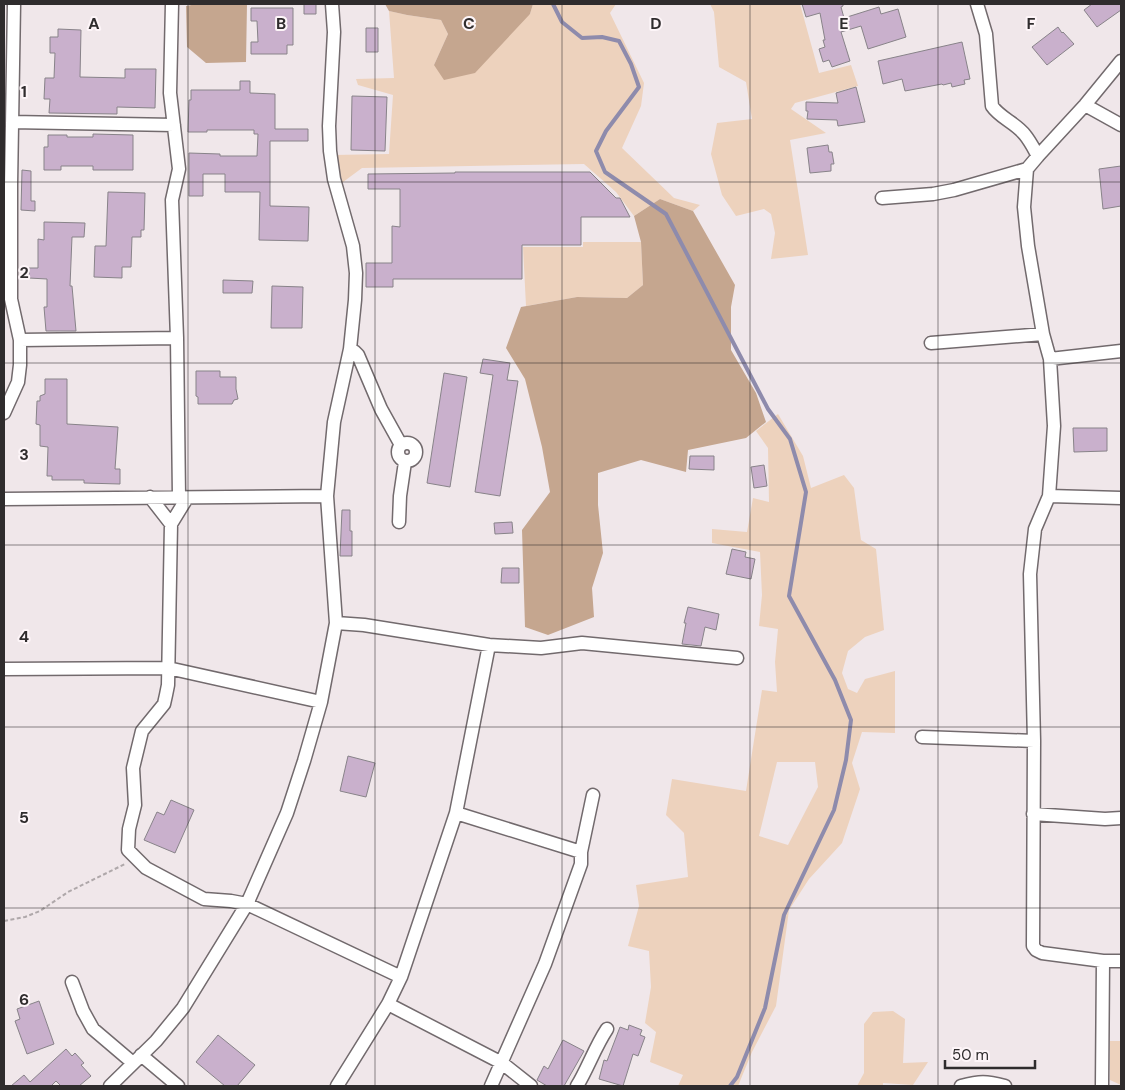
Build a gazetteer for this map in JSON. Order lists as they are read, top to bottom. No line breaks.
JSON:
{"scale_bar":"50 m","grid":{"columns":["A","B","C","D","E","F"],"rows":["1","2","3","4","5","6"]}}
